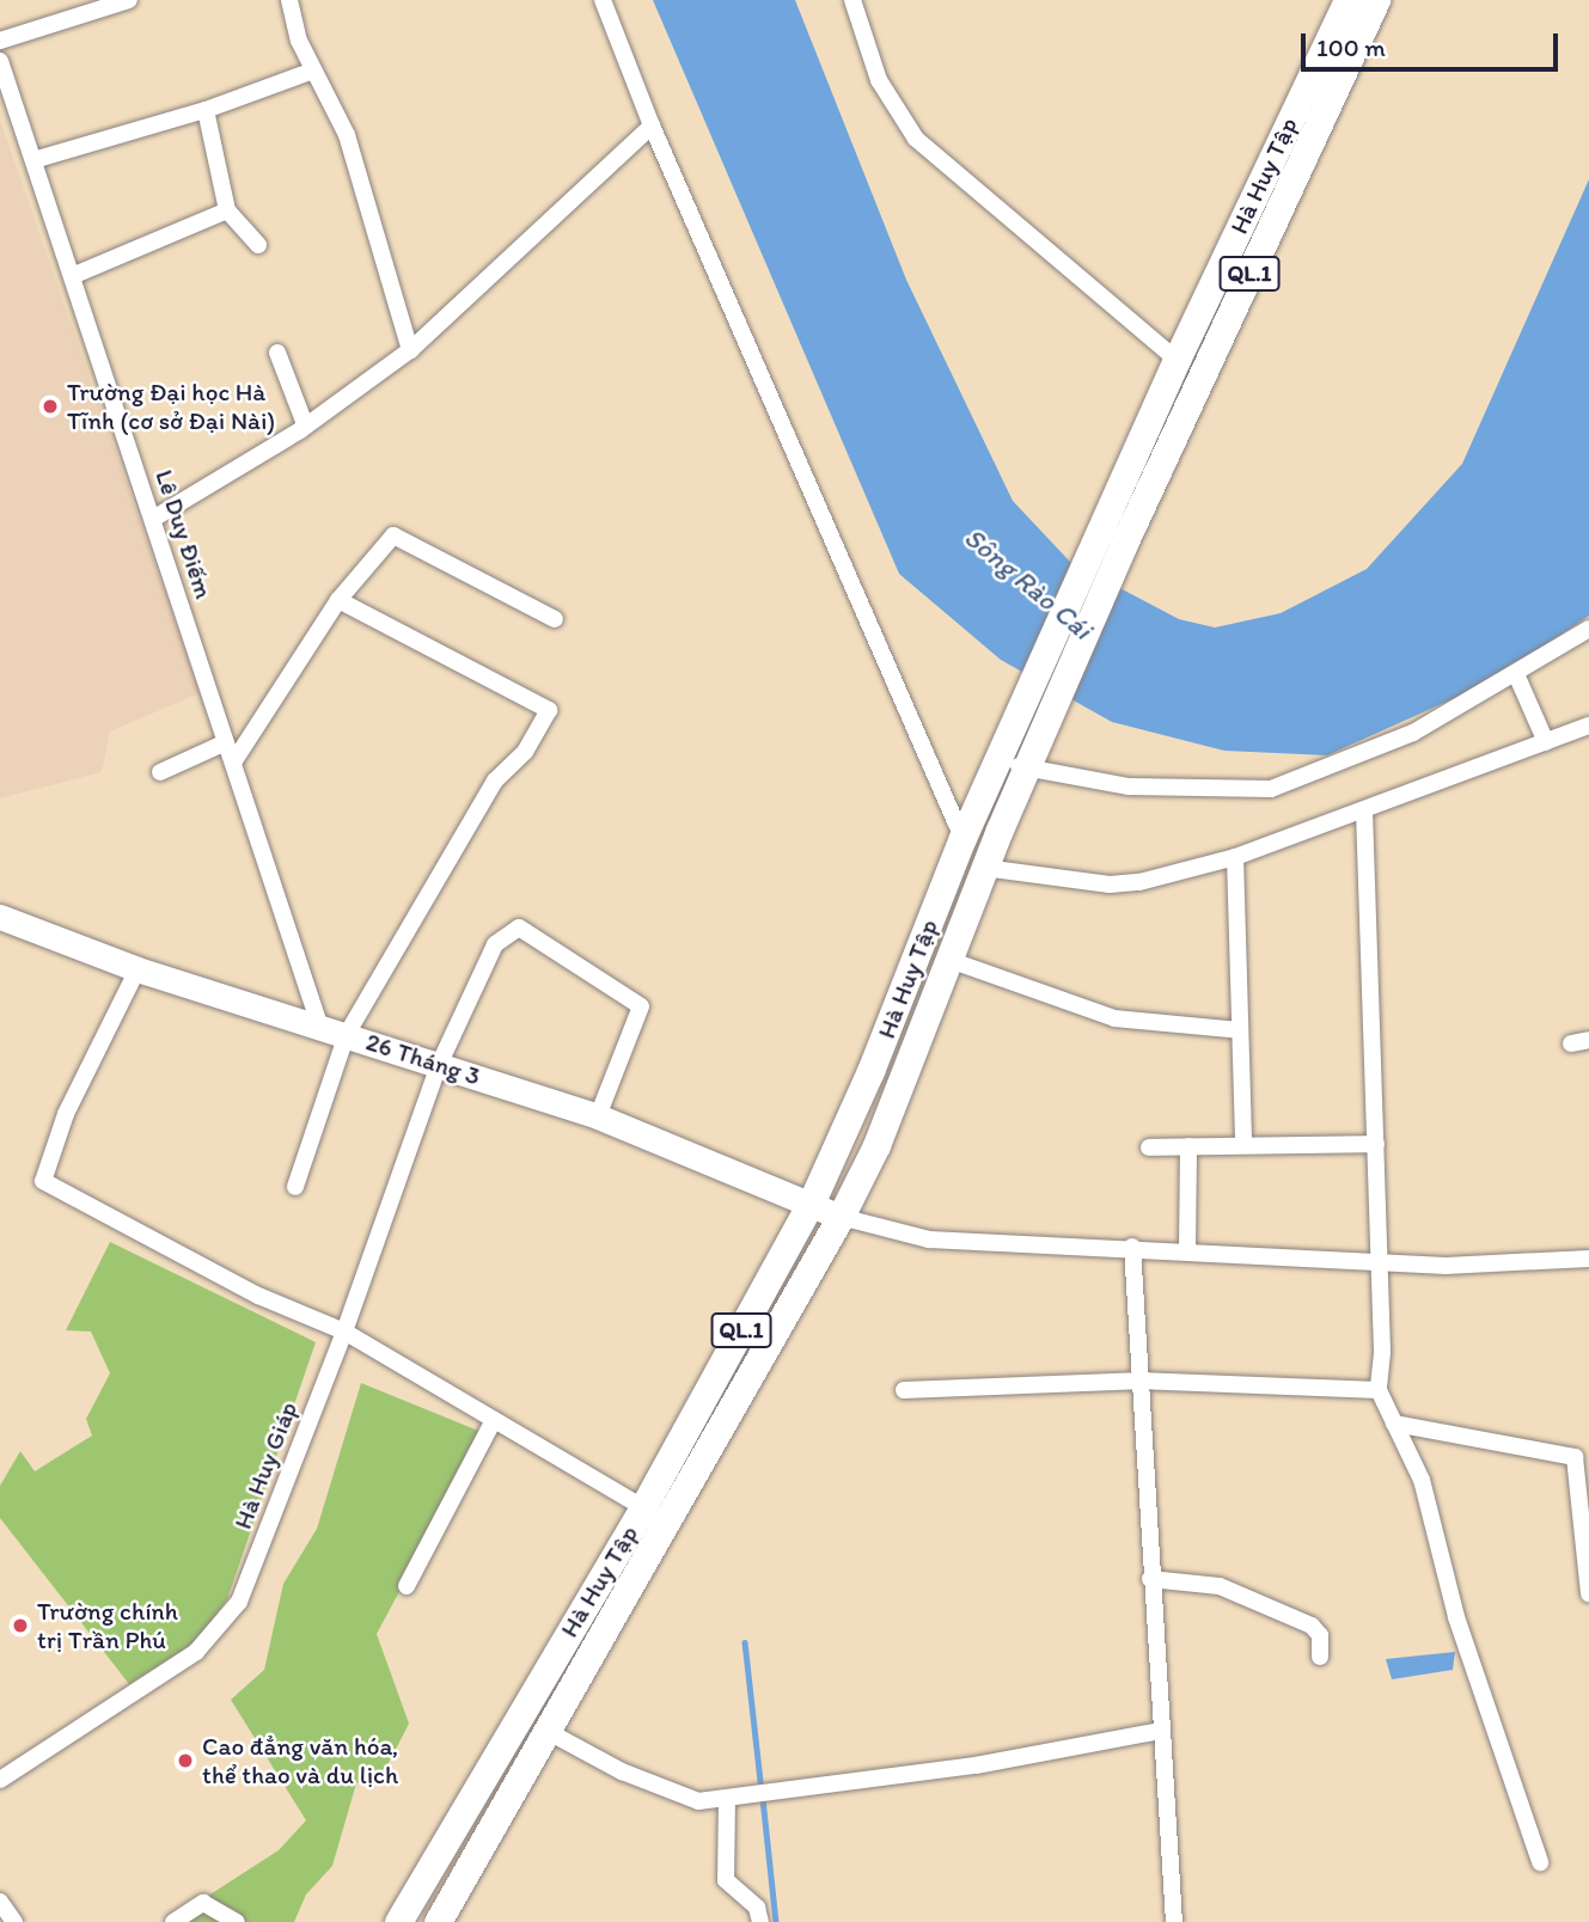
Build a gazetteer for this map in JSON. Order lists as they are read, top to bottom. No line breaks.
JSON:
{"streets":{"main road":["Hà Huy Tập","QL.1"],"street":["Lê Duy Điếm","26 Tháng 3","Hà Huy Giáp"]},"crossings":[["Hà Huy Tập","26 Tháng 3"],["Lê Duy Điếm","26 Tháng 3"],["26 Tháng 3","Hà Huy Giáp"]],"water":["Sông Rào Cái"],"places":["Trường Đại học Hà Tĩnh (cơ sở Đại Nài)","Trường chính trị Trần Phú","Cao đẳng văn hóa, thể thao và du lịch"],"scale_bar":"100 m"}
